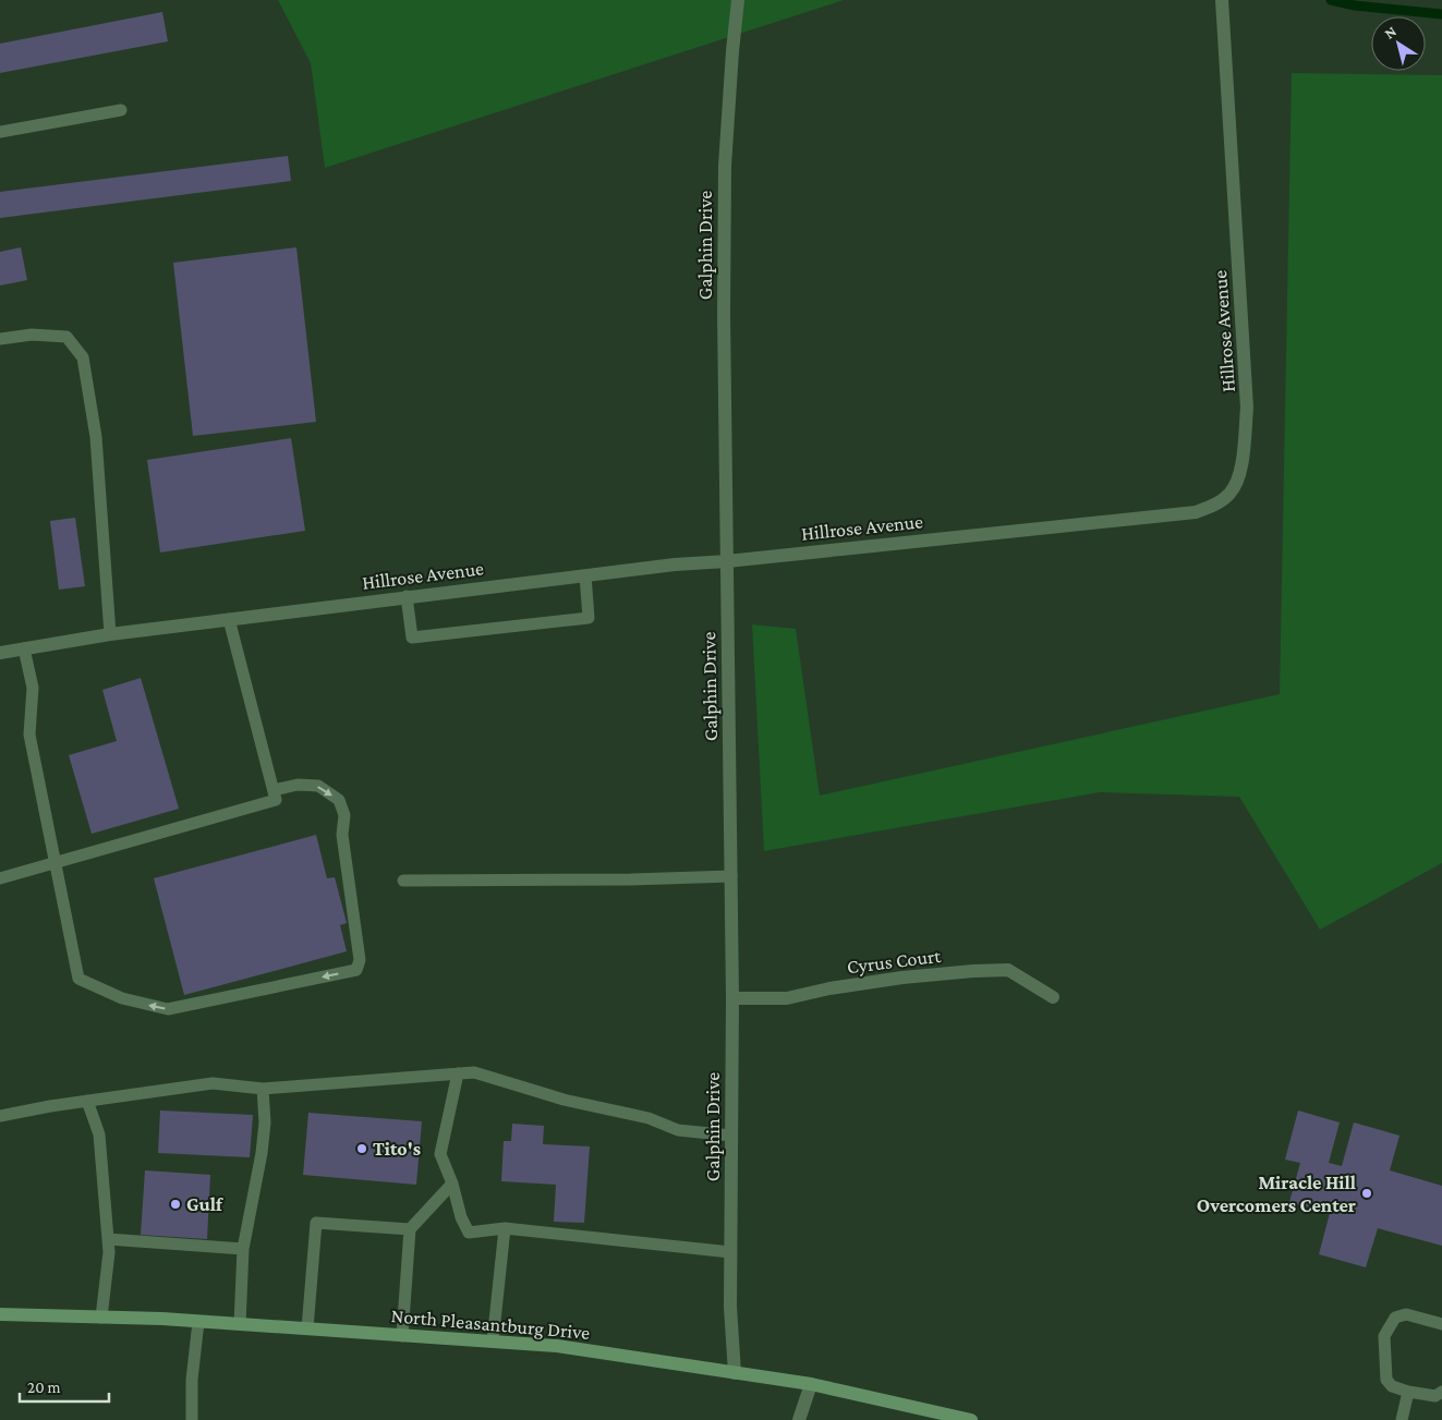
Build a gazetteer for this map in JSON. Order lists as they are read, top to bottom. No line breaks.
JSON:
{"streets":{"main road":["North Pleasantburg Drive"],"street":["Galphin Drive","Hillrose Avenue","Cyrus Court"]},"crossings":[["Galphin Drive","Hillrose Avenue"],["Galphin Drive","Cyrus Court"],["Galphin Drive","North Pleasantburg Drive"]],"places":["Tito's","Miracle Hill Overcomers Center","Gulf"],"scale_bar":"20 m","north":"top left"}
